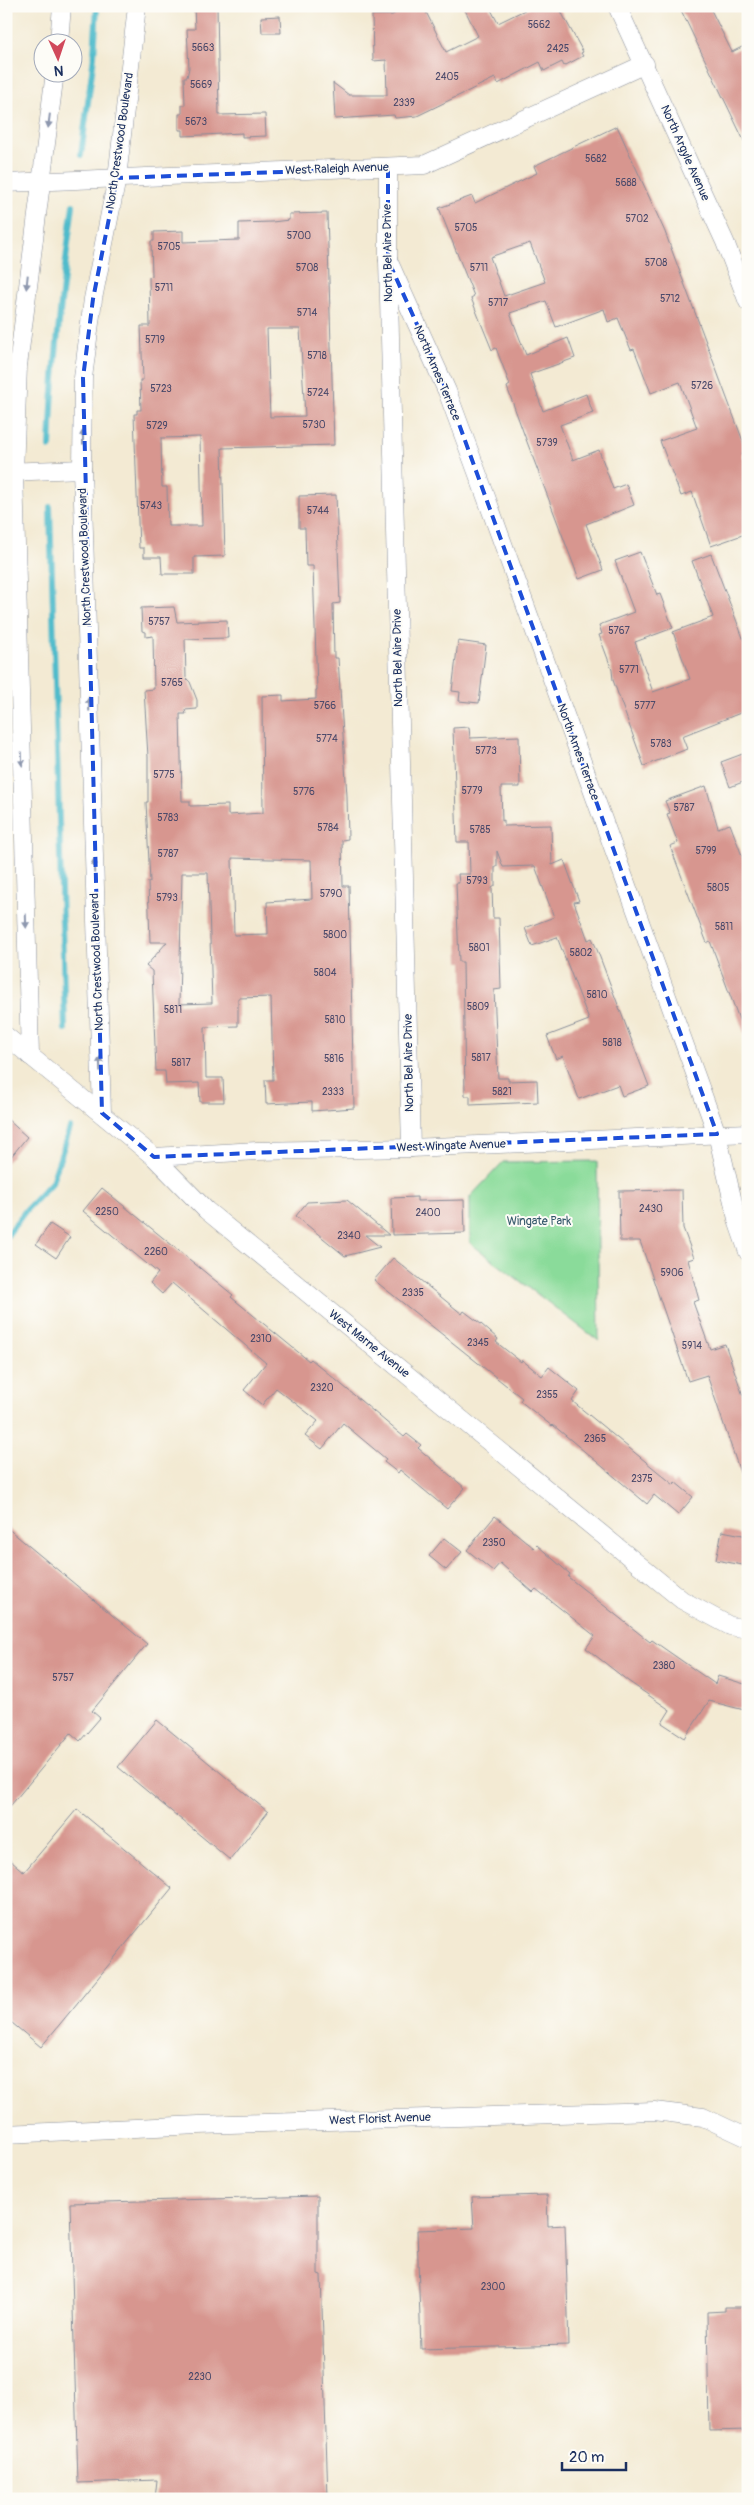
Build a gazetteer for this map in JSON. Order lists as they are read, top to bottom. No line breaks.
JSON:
{"streets":{"street":["North Crestwood Boulevard","North Argyle Avenue","West Raleigh Avenue","North Bel Aire Drive","North Ames Terrace","West Wingate Avenue","West Marne Avenue","West Florist Avenue"]},"crossings":[["North Crestwood Boulevard","West Raleigh Avenue"],["North Crestwood Boulevard","West Marne Avenue"],["North Argyle Avenue","West Raleigh Avenue"],["West Raleigh Avenue","North Bel Aire Drive"],["North Bel Aire Drive","North Ames Terrace"],["North Bel Aire Drive","West Wingate Avenue"],["North Ames Terrace","West Wingate Avenue"],["West Wingate Avenue","West Marne Avenue"]],"parks":["Wingate Park"],"house_numbers":["5662","5663","2425","2405","5669","2339","5673","5682","5688","5702","5705","5700","5705","5708","5708","5711","5711","5712","5717","5714","5719","5718","5726","5723","5724","5730","5729","5739","5743","5744","5757","5767","5771","5765","5766","5777","5774","5783","5773","5775","5779","5776","5787","5783","5784","5785","5799","5787","5793","5805","5790","5793","5811","5800","5801","5802","5804","5810","5809","5811","5810","5818","5817","5816","5817","2333","5821","2430","2250","2400","2340","2260","5906","2335","2310","2345","5914","2320","2355","2365","2375","2350","2380","5757","2300","2230"],"scale_bar":"20 m","north":"bottom"}
